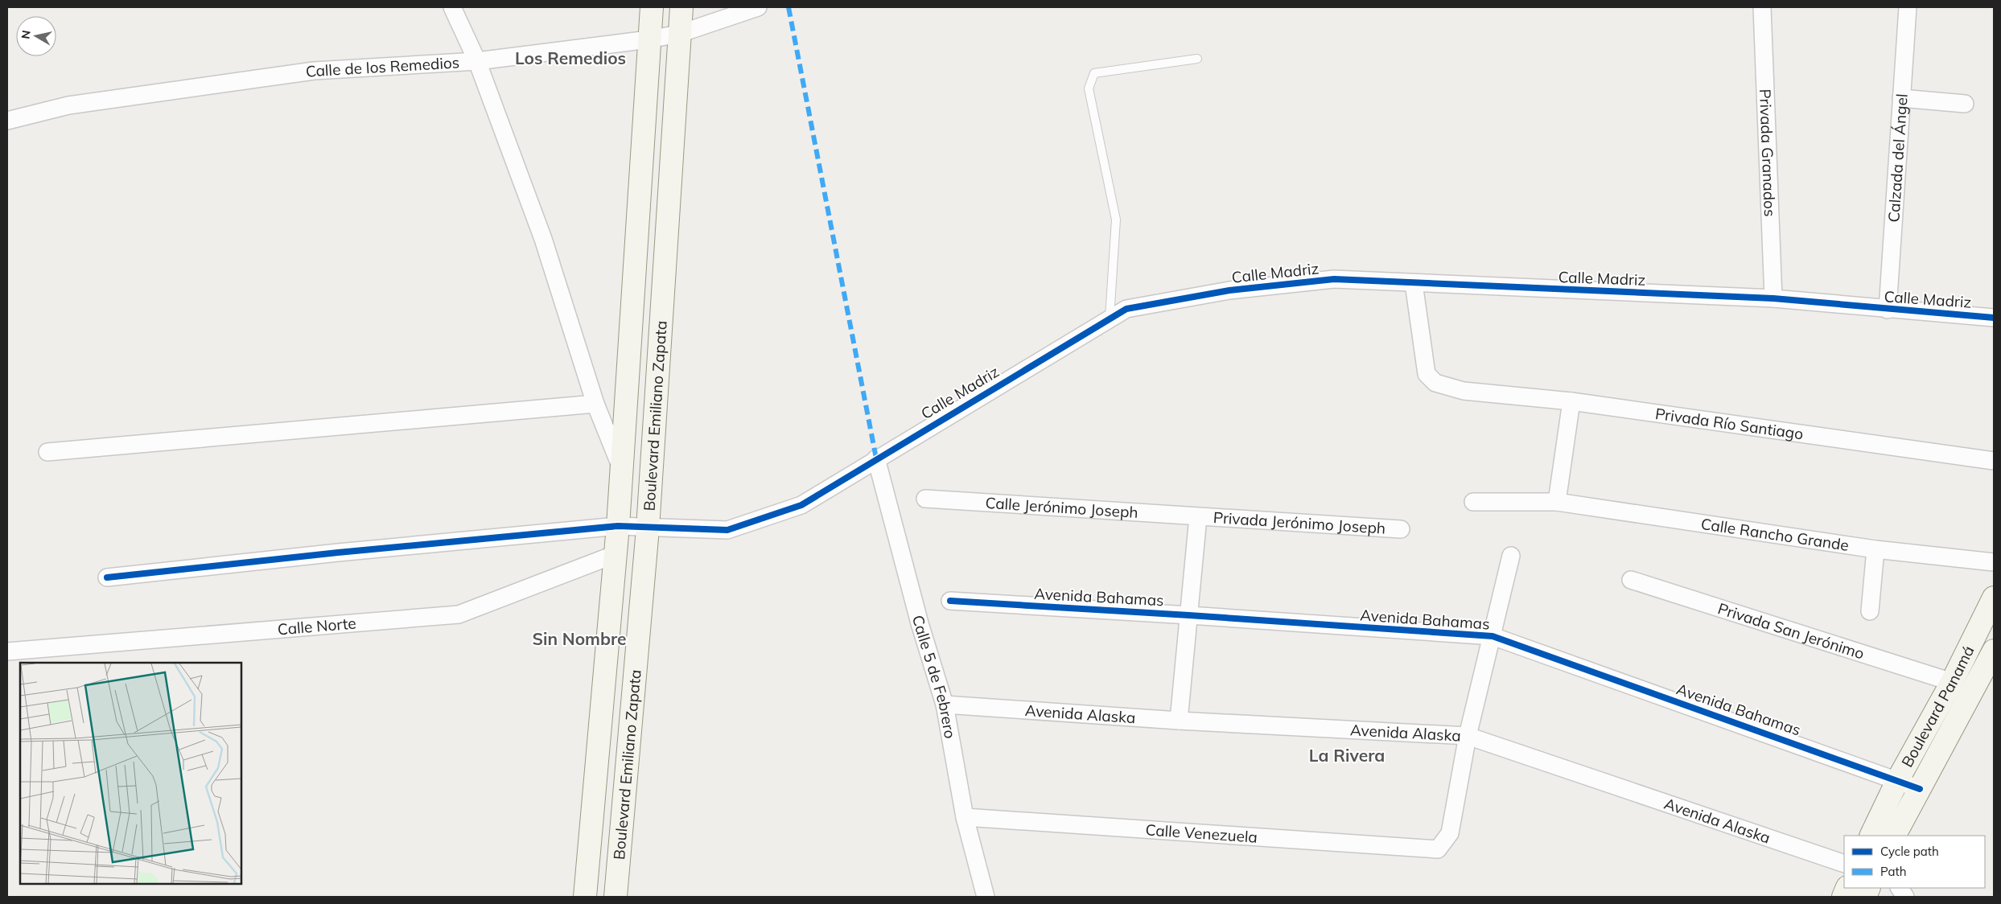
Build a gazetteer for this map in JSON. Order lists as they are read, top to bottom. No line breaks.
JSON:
{"streets":{"street":["Calle de los Remedios","Privada Granados","Calzada del Ángel","Calle Madriz","Boulevard Emiliano Zapata","Privada Río Santiago","Calle Jerónimo Joseph","Privada Jerónimo Joseph","Calle Rancho Grande","Avenida Bahamas","Calle Norte","Privada San Jerónimo","Calle 5 de Febrero","Boulevard Panamá","Avenida Alaska","Calle Venezuela"]},"crossings":[["Calle de los Remedios","Boulevard Emiliano Zapata"],["Privada Granados","Calle Madriz"],["Calzada del Ángel","Calle Madriz"],["Calle Madriz","Boulevard Emiliano Zapata"],["Calle Madriz","Privada Río Santiago"],["Calle Madriz","Calle 5 de Febrero"],["Boulevard Emiliano Zapata","Calle Norte"],["Calle Jerónimo Joseph","Privada Jerónimo Joseph"],["Avenida Bahamas","Boulevard Panamá"],["Privada San Jerónimo","Boulevard Panamá"],["Calle 5 de Febrero","Avenida Alaska"],["Calle 5 de Febrero","Calle Venezuela"],["Avenida Alaska","Calle Venezuela"]],"districts":["Los Remedios","Sin Nombre","La Rivera"],"legend":["Cycle path","Path"],"north":"left"}
